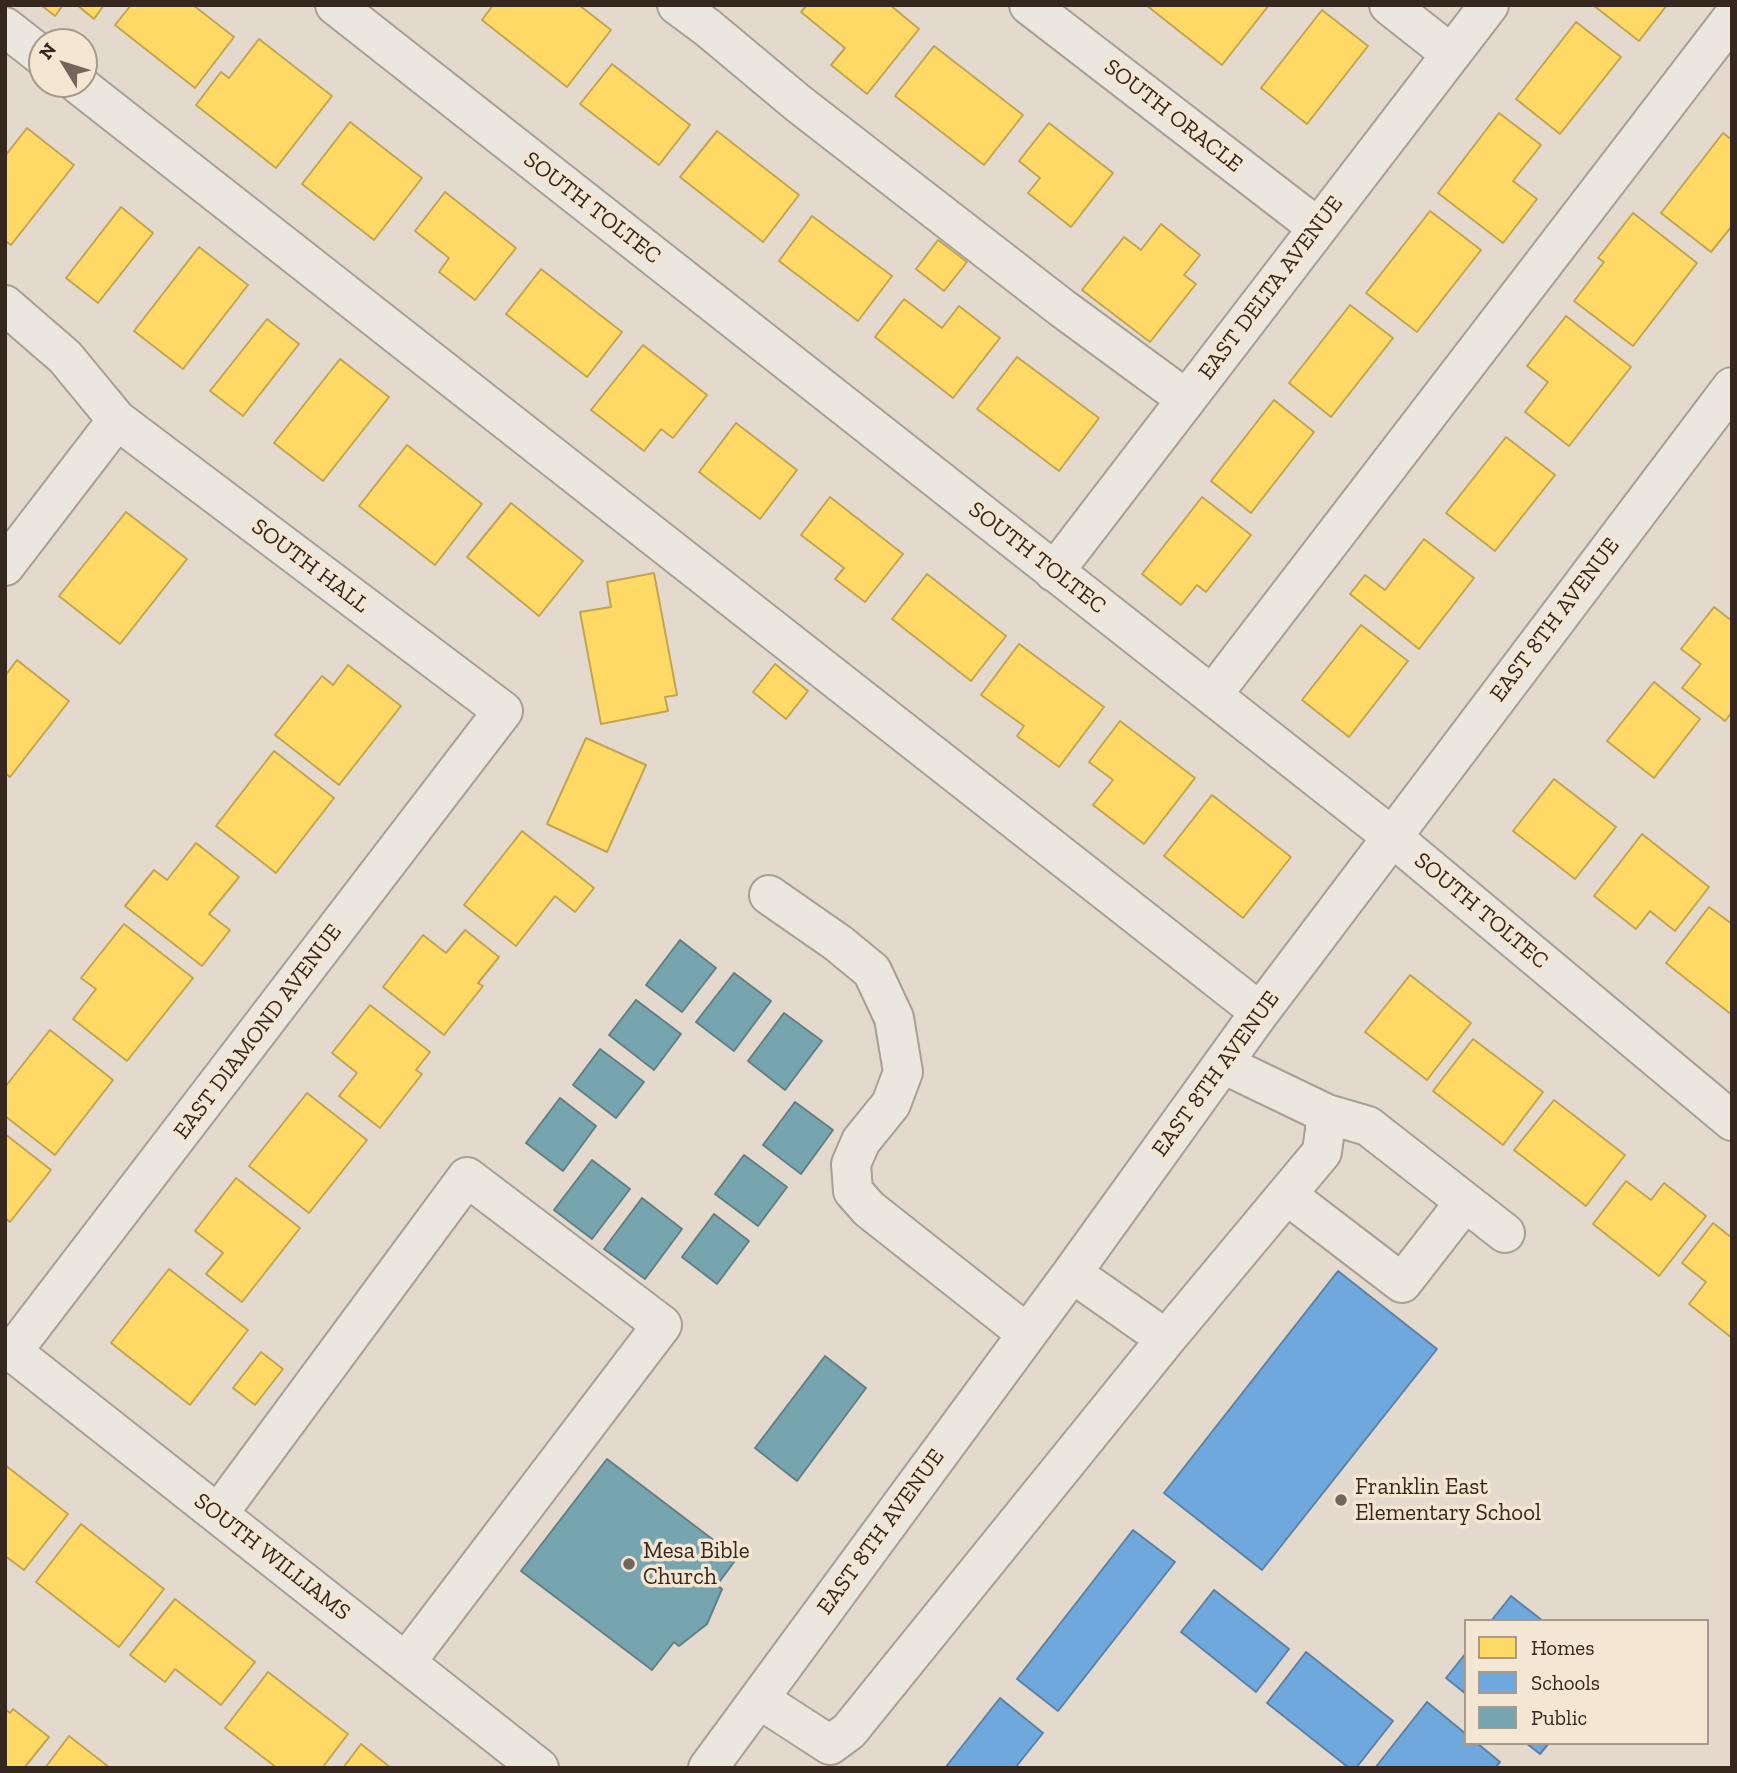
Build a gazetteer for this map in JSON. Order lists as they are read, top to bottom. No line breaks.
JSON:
{"streets":{"street":["SOUTH ORACLE","SOUTH TOLTEC","EAST DELTA AVENUE","SOUTH HALL","EAST 8TH AVENUE","EAST DIAMOND AVENUE","SOUTH WILLIAMS"]},"crossings":[["SOUTH ORACLE","EAST DELTA AVENUE"],["SOUTH TOLTEC","EAST DELTA AVENUE"],["SOUTH TOLTEC","EAST 8TH AVENUE"],["SOUTH HALL","EAST DIAMOND AVENUE"],["EAST DIAMOND AVENUE","SOUTH WILLIAMS"]],"places":["Franklin East Elementary School","Mesa Bible Church"],"legend":["Homes","Schools","Public"],"north":"top left"}
